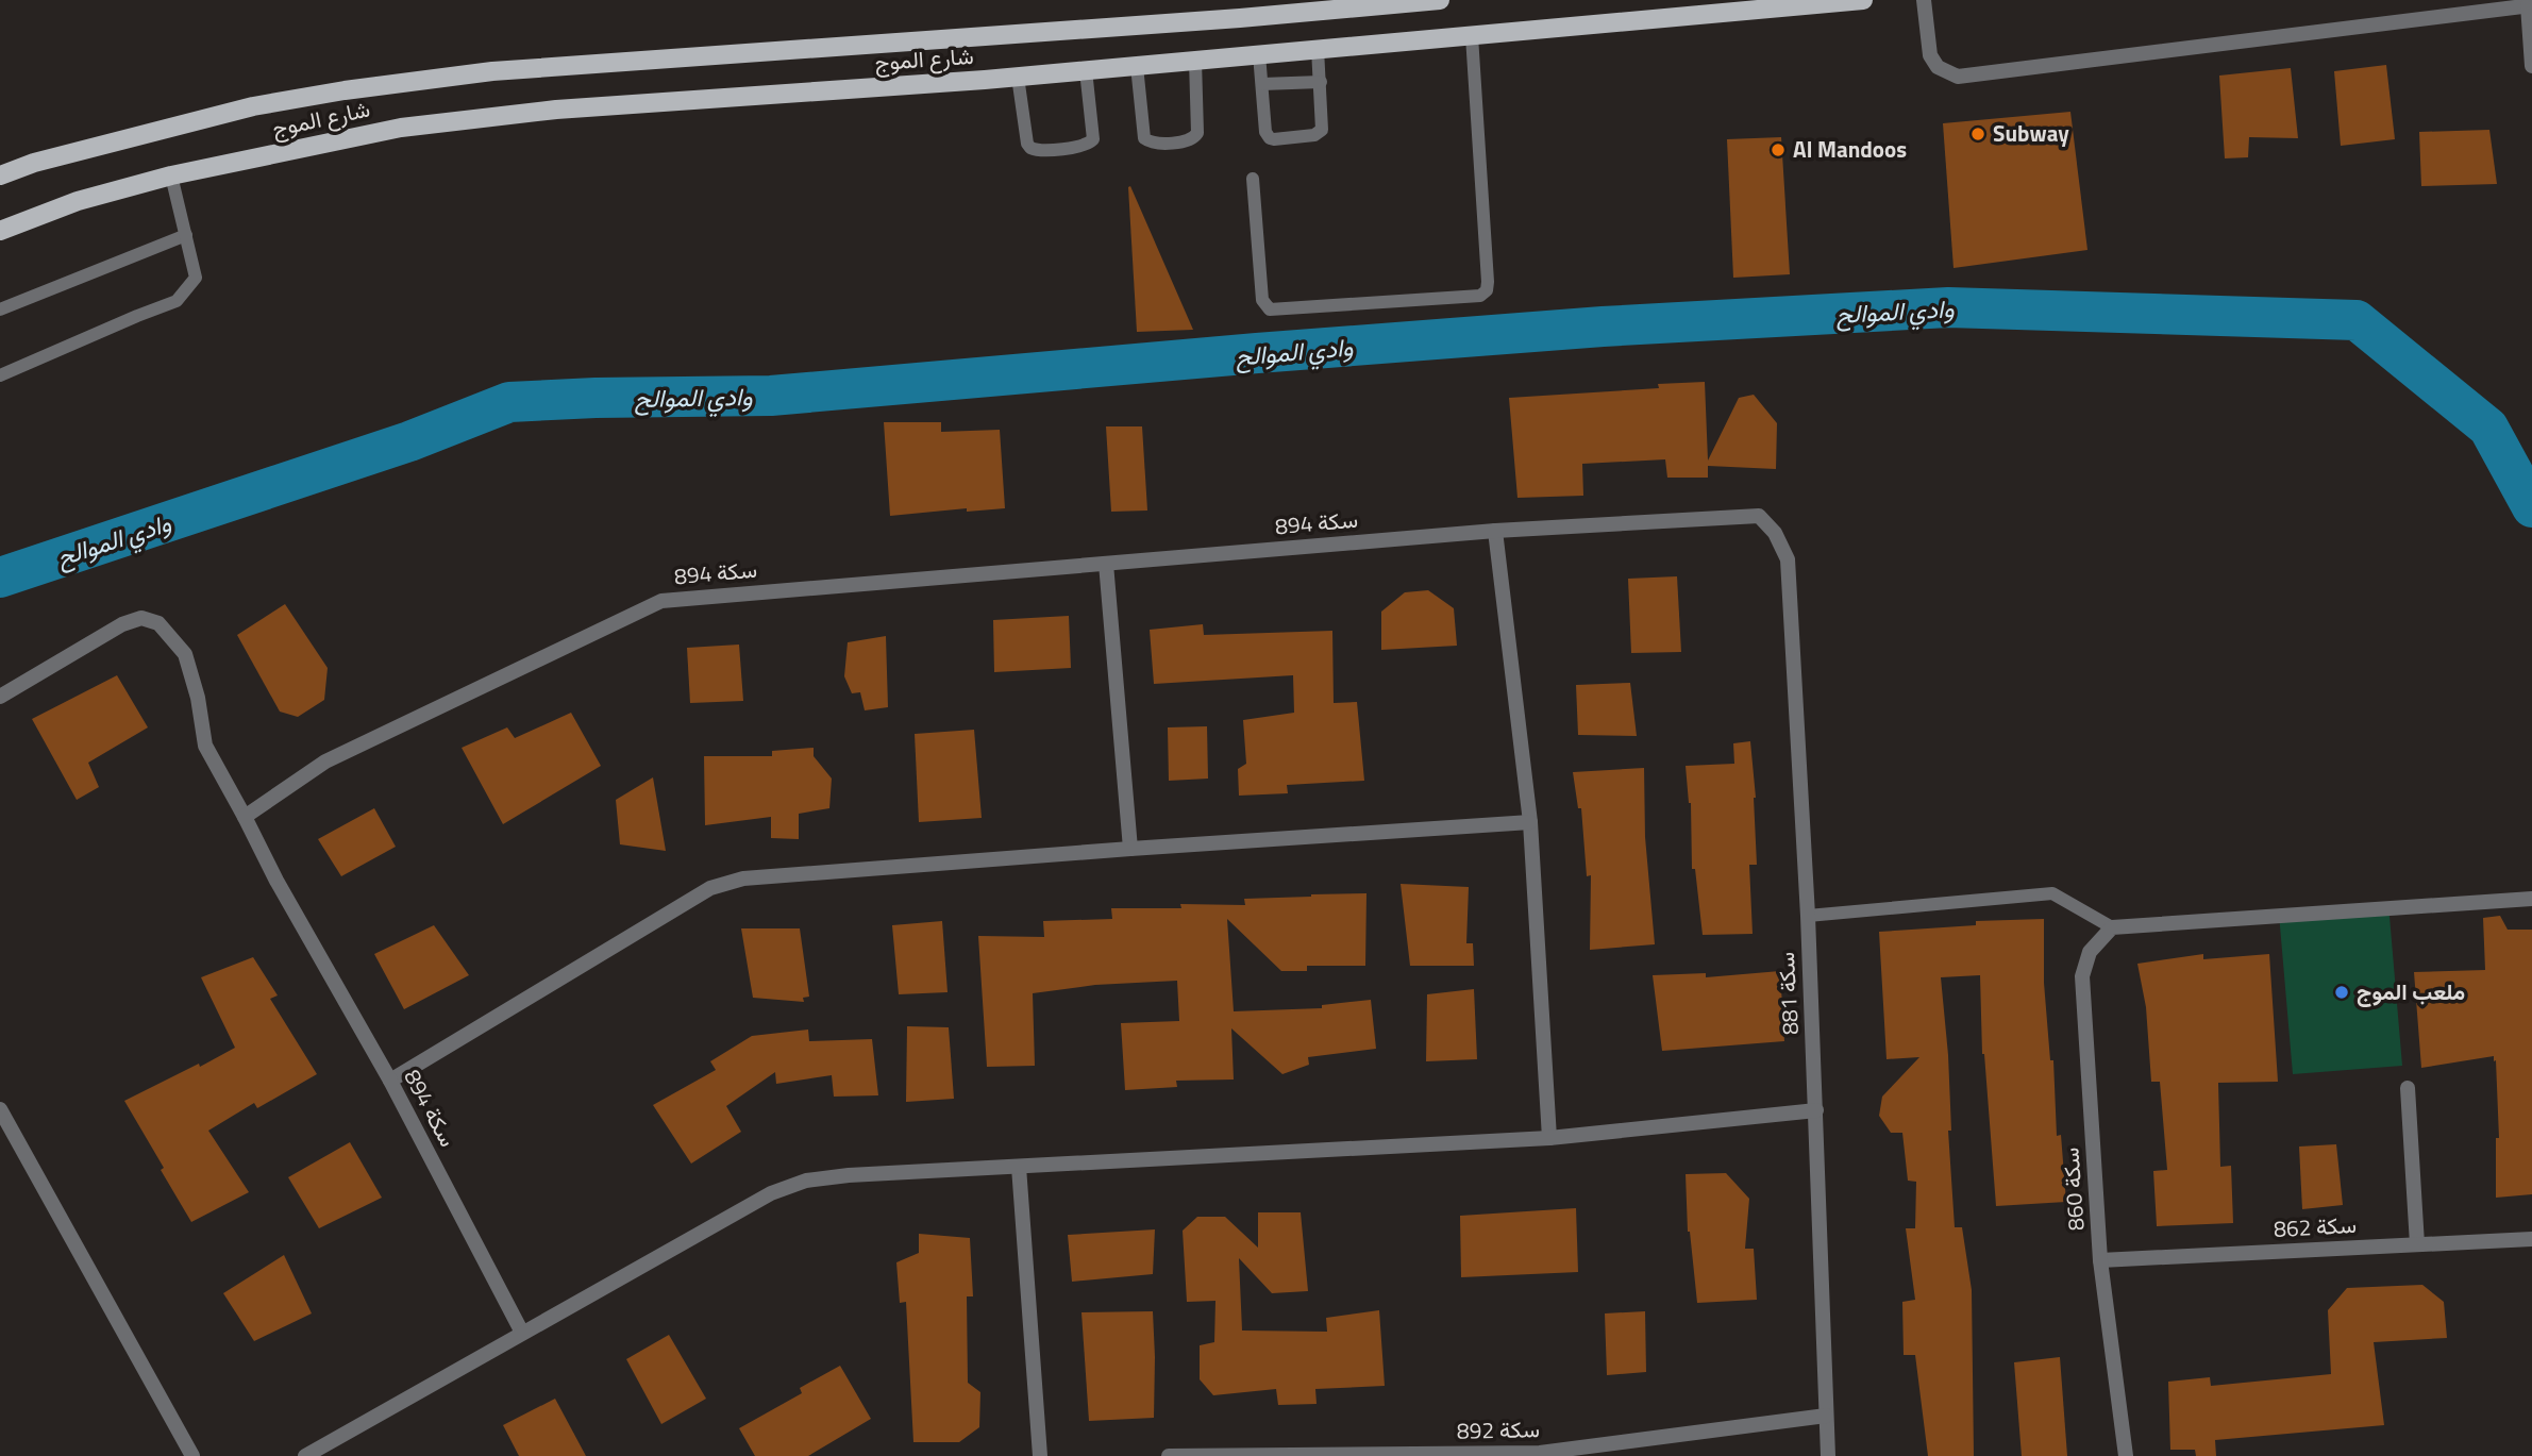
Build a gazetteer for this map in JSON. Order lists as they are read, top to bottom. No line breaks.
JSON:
{"streets":{"main road":["شارع الموج"],"street":["سكة 894","سكة 881","سكة 860","سكة 862","سكة 892"]},"crossings":[["سكة 894","سكة 881"],["سكة 881","سكة 892"],["سكة 860","سكة 862"]],"water":["وادي الموالح"],"places":["Subway","Al Mandoos","ملعب الموج"]}
